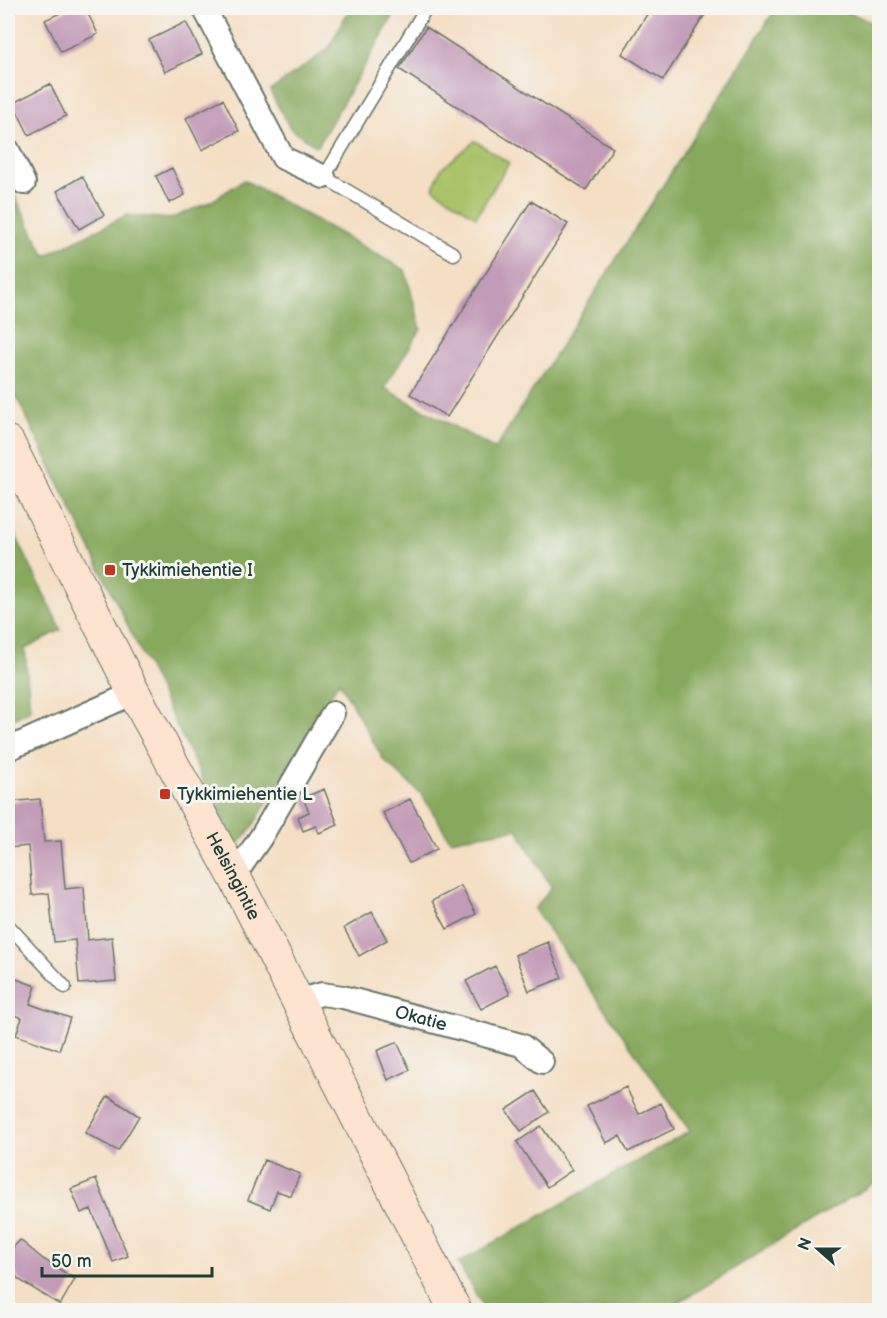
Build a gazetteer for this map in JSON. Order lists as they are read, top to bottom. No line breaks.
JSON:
{"streets":{"main road":["Helsingintie"],"street":["Okatie"]},"crossings":[["Helsingintie","Okatie"]],"places":{"transit":["Tykkimiehentie I","Tykkimiehentie L"]},"scale_bar":"50 m","north":"left"}
